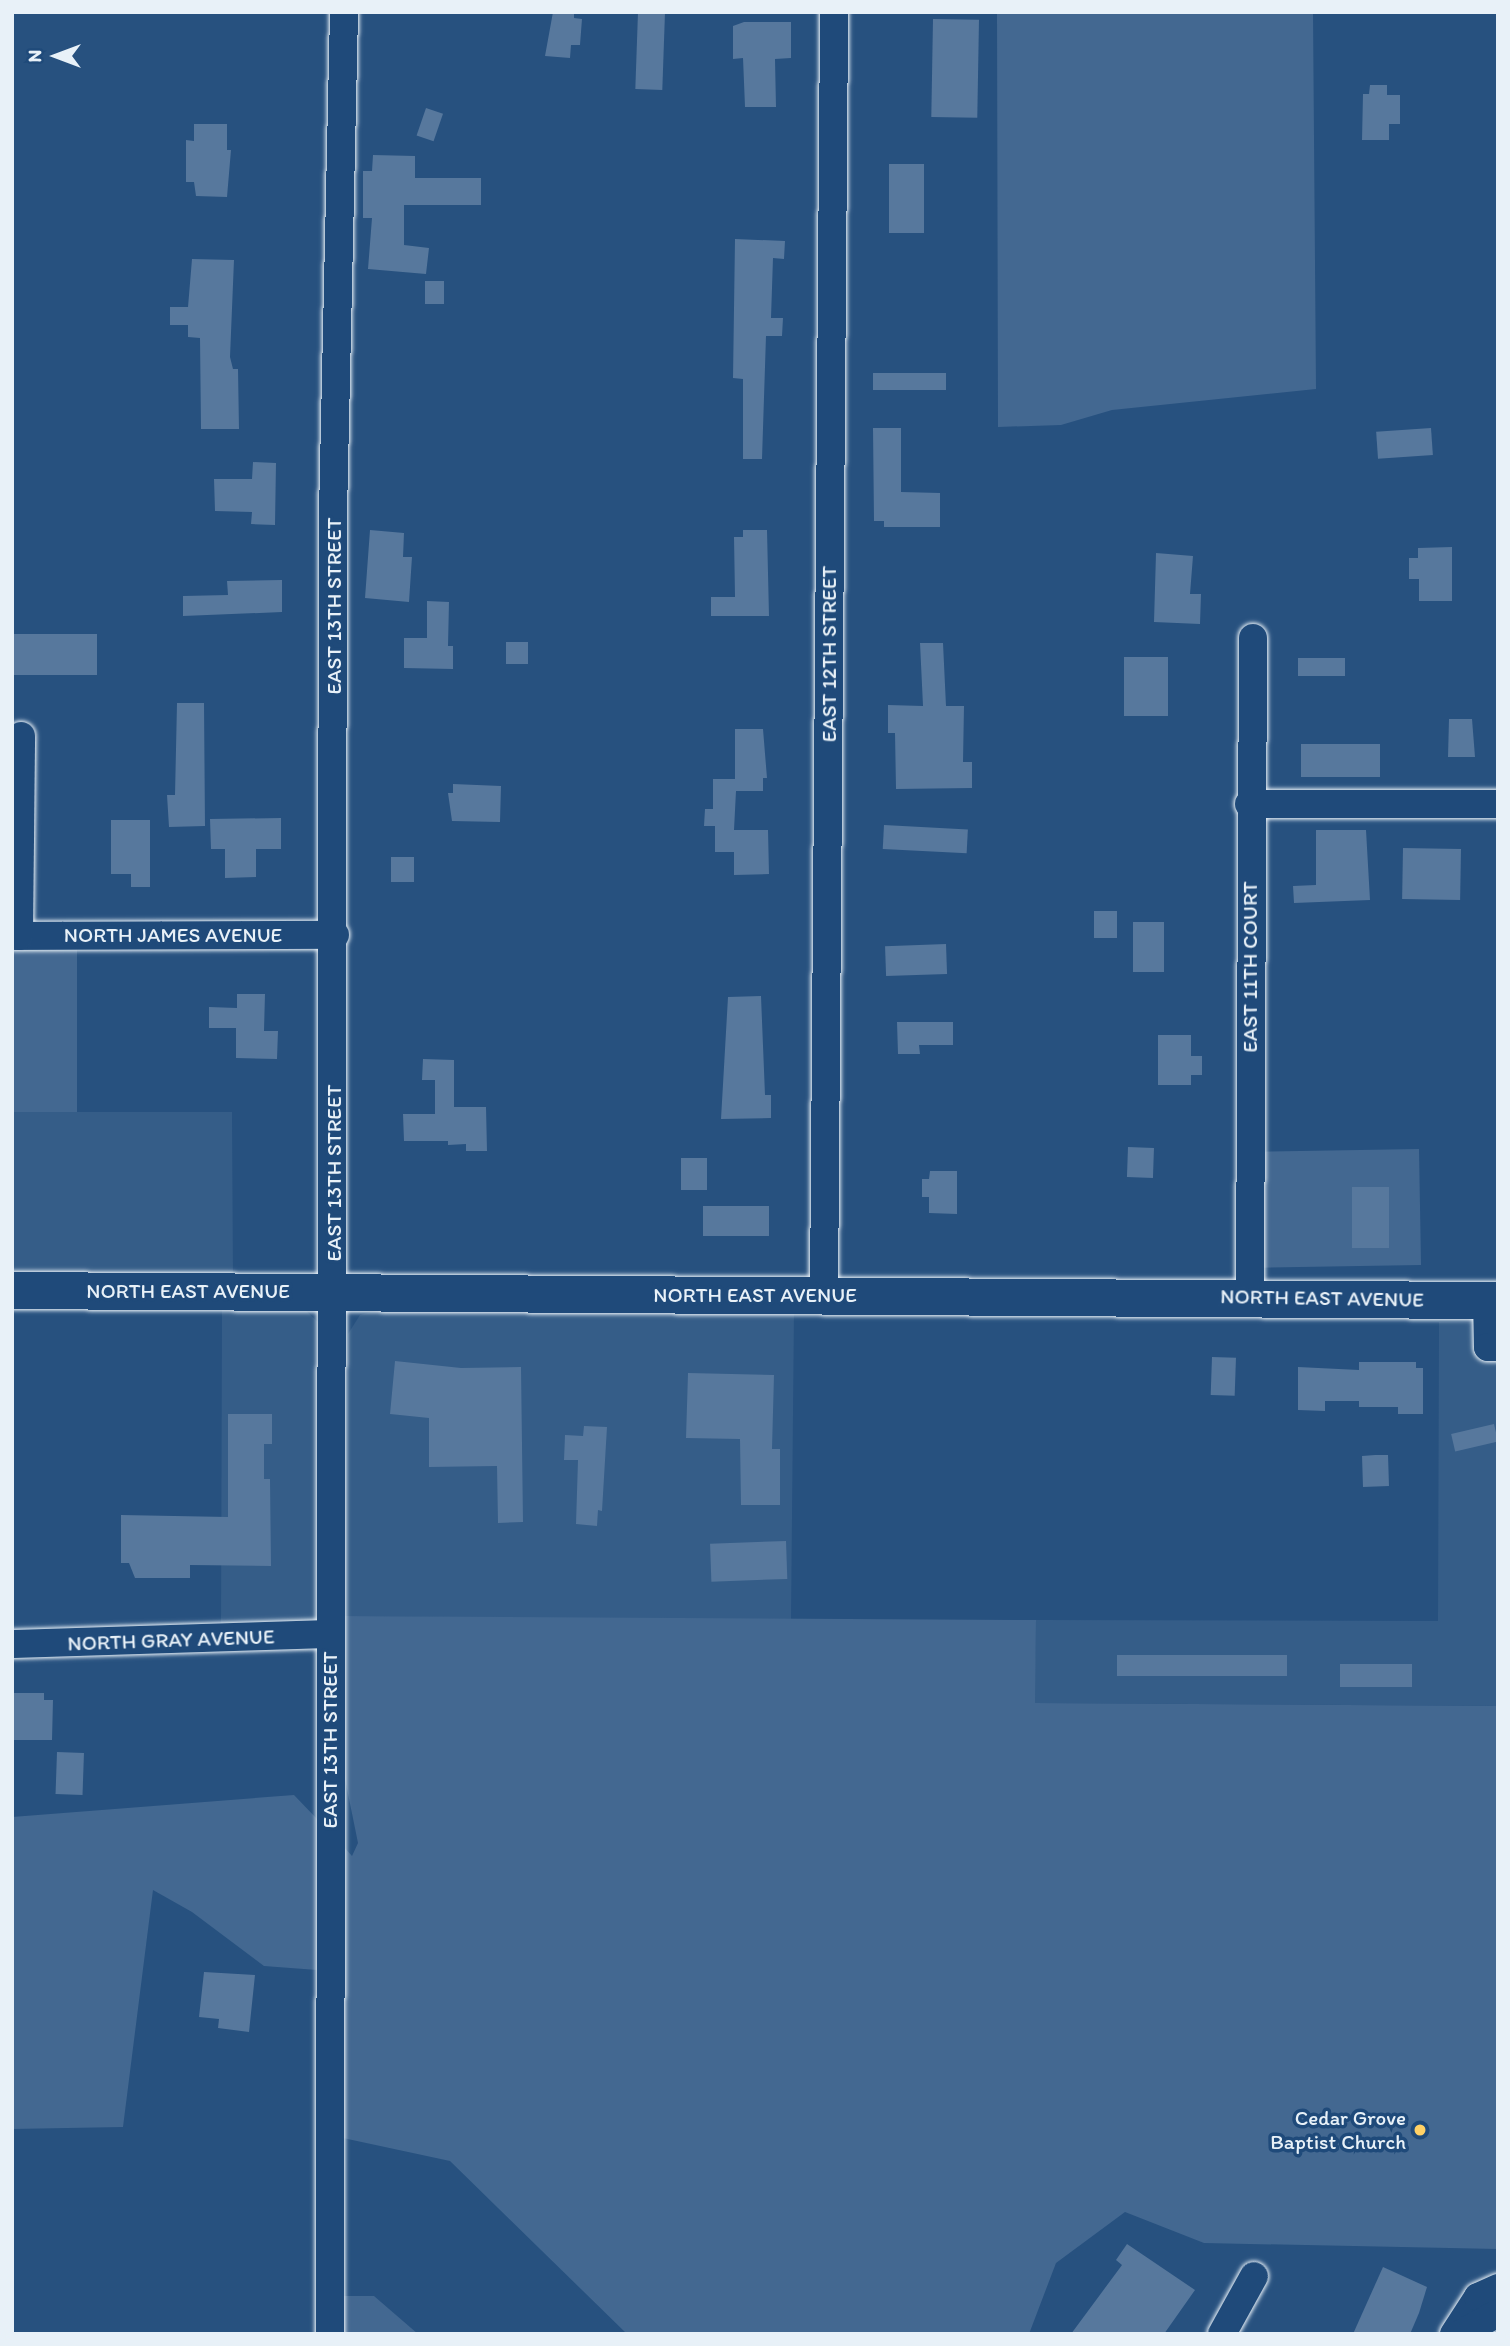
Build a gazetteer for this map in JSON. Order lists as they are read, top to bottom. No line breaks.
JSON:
{"streets":{"main road":["NORTH EAST AVENUE"],"street":["EAST 13TH STREET","EAST 12TH STREET","NORTH JAMES AVENUE","EAST 11TH COURT","NORTH GRAY AVENUE"]},"crossings":[["EAST 13TH STREET","NORTH JAMES AVENUE"],["EAST 13TH STREET","NORTH EAST AVENUE"],["EAST 13TH STREET","NORTH GRAY AVENUE"],["EAST 12TH STREET","NORTH EAST AVENUE"],["EAST 11TH COURT","NORTH EAST AVENUE"]],"places":["Cedar Grove Baptist Church"],"north":"left"}
